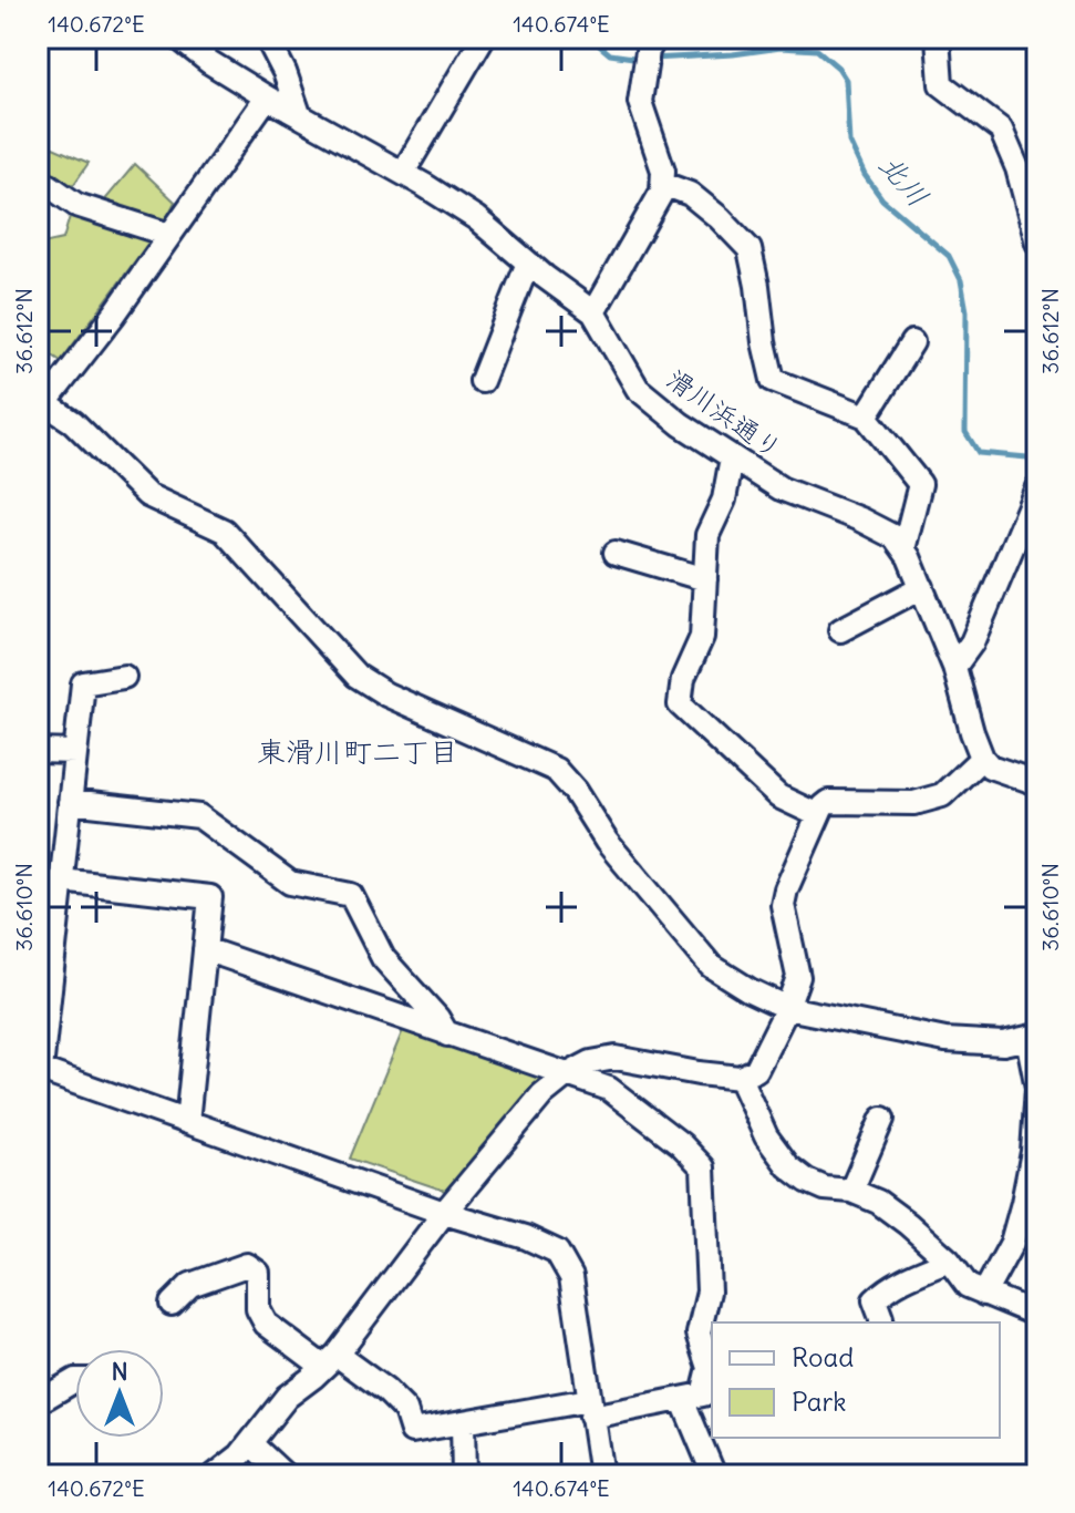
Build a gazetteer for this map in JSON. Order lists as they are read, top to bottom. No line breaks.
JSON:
{"streets":{"street":["滑川浜通り"]},"districts":["東滑川町二丁目"],"water":["北川"],"legend":["Road","Park"],"north":"top","coordinates":["140.672°E","140.674°E","36.612°N","36.610°N"]}
